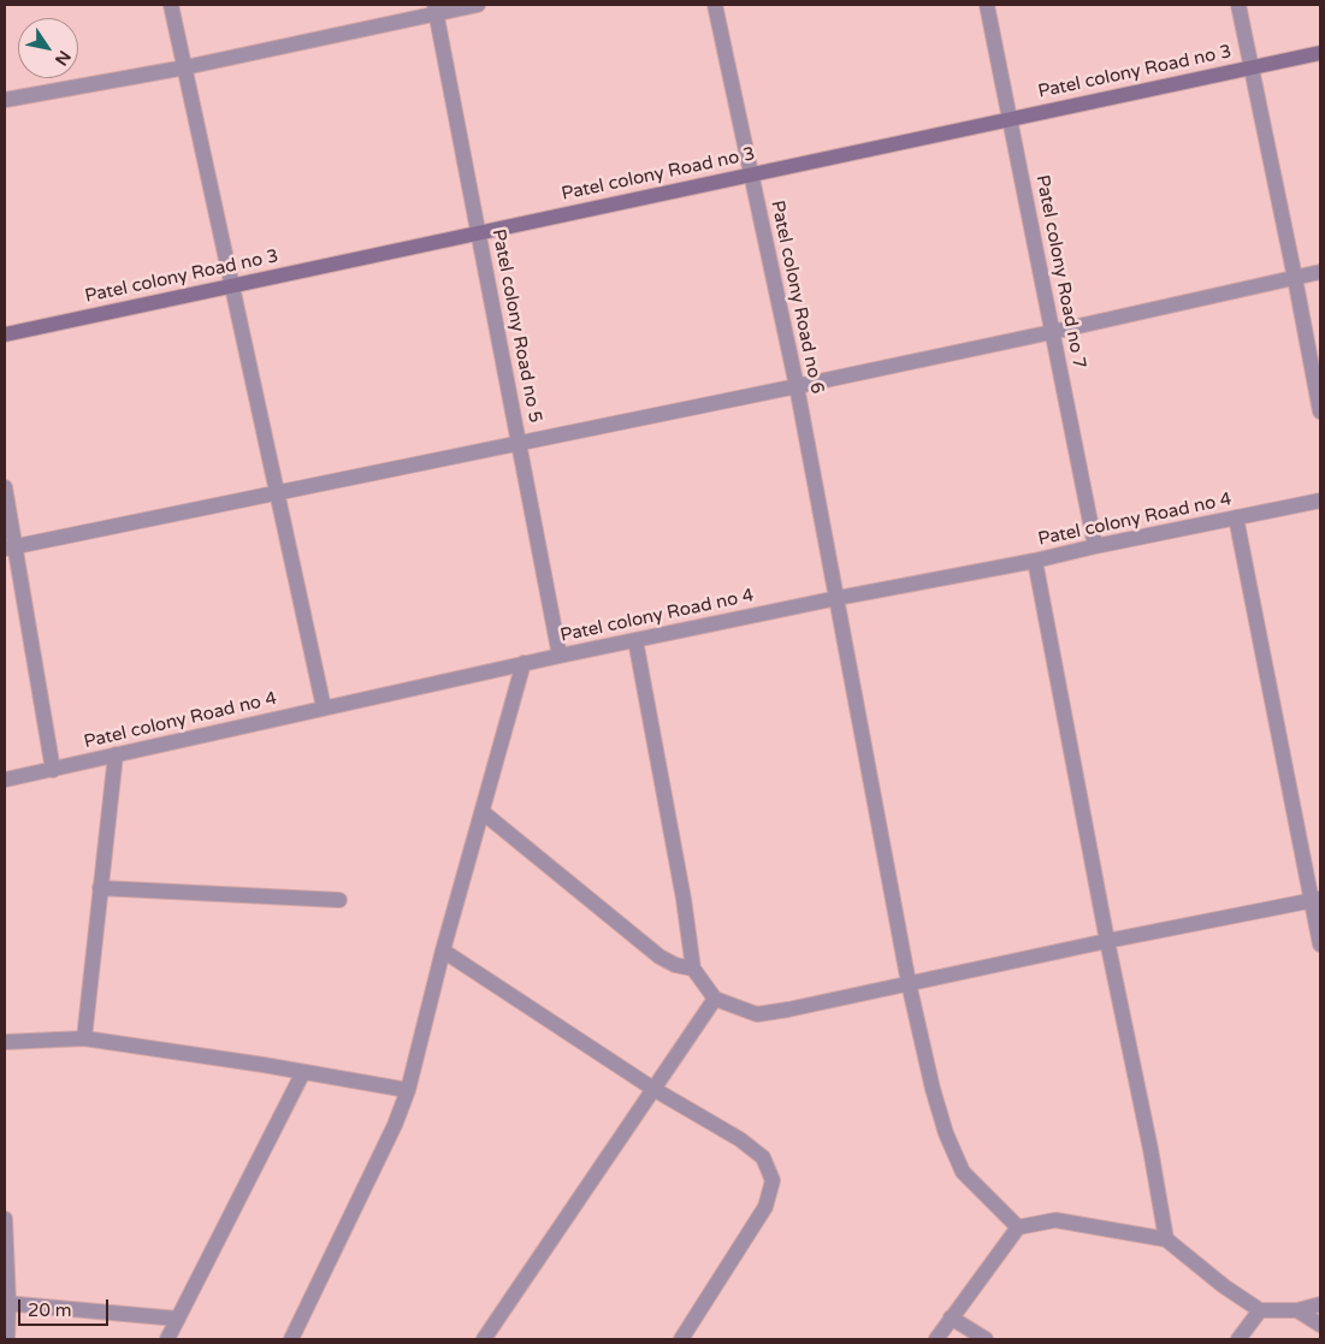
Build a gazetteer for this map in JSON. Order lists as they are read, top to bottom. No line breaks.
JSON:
{"streets":{"street":["Patel colony Road no 3","Patel colony Road no 7","Patel colony Road no 6","Patel colony Road no 5","Patel colony Road no 4"]},"crossings":[["Patel colony Road no 3","Patel colony Road no 7"],["Patel colony Road no 3","Patel colony Road no 6"],["Patel colony Road no 3","Patel colony Road no 5"],["Patel colony Road no 7","Patel colony Road no 4"],["Patel colony Road no 6","Patel colony Road no 4"],["Patel colony Road no 5","Patel colony Road no 4"]],"scale_bar":"20 m","north":"bottom right"}
